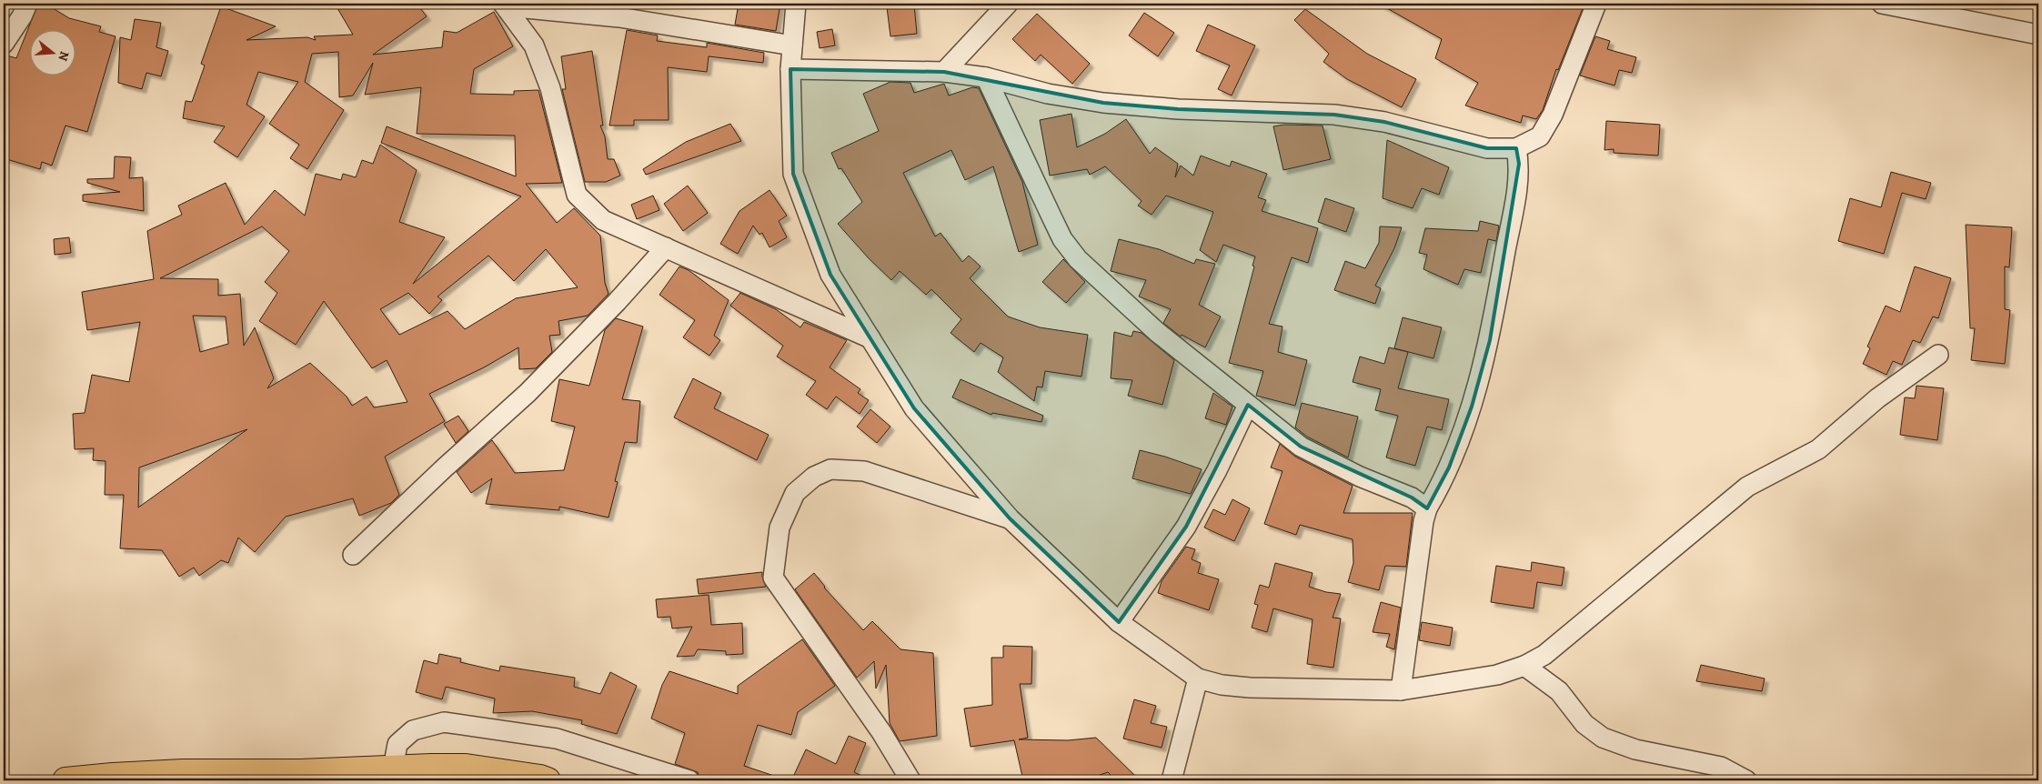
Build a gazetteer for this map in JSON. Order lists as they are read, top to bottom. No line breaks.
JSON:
{"north":"right"}
